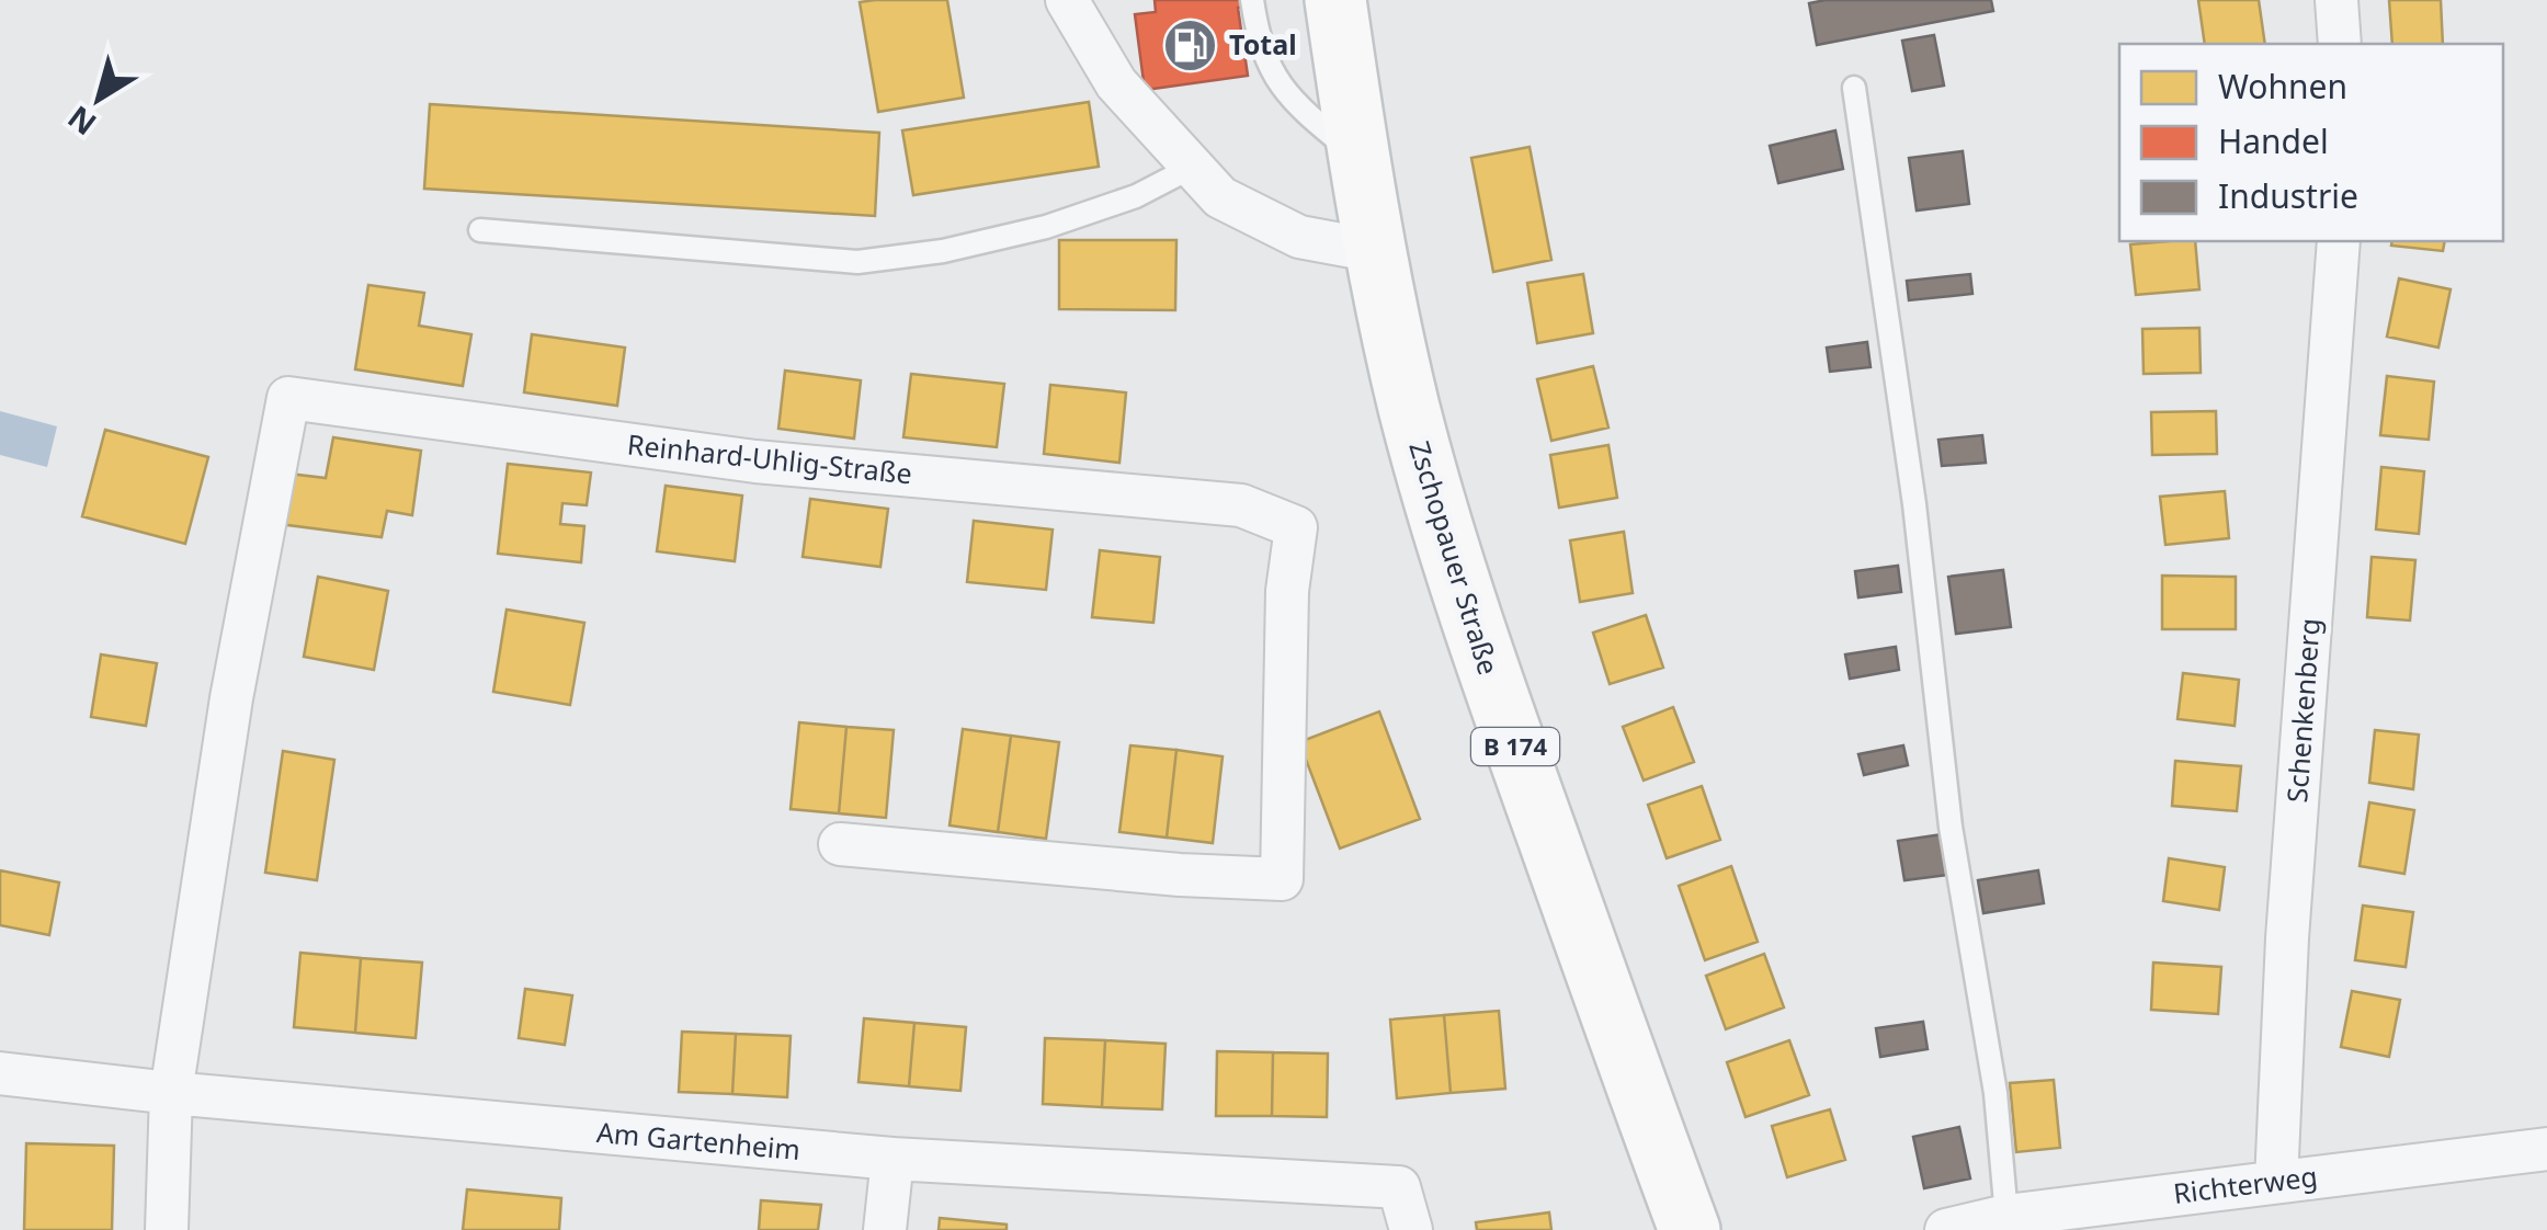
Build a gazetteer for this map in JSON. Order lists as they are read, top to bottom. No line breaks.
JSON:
{"streets":{"main road":["Zschopauer Straße","B 174"],"street":["Reinhard-Uhlig-Straße","Schenkenberg","Am Gartenheim","Richterweg"]},"crossings":[["Reinhard-Uhlig-Straße","Am Gartenheim"],["Schenkenberg","Richterweg"]],"places":{"fuel station":["Total"]},"legend":["Wohnen","Handel","Industrie"],"north":"bottom left"}
